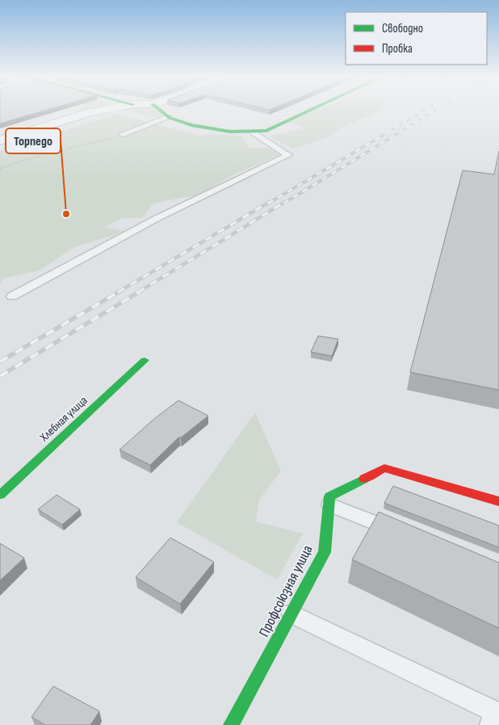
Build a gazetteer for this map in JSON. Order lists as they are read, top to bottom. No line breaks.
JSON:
{"streets":{"street":["Хлебная улица","Профсоюзная улица"]},"places":["Торпедо"],"legend":["Свободно","Пробка"]}
